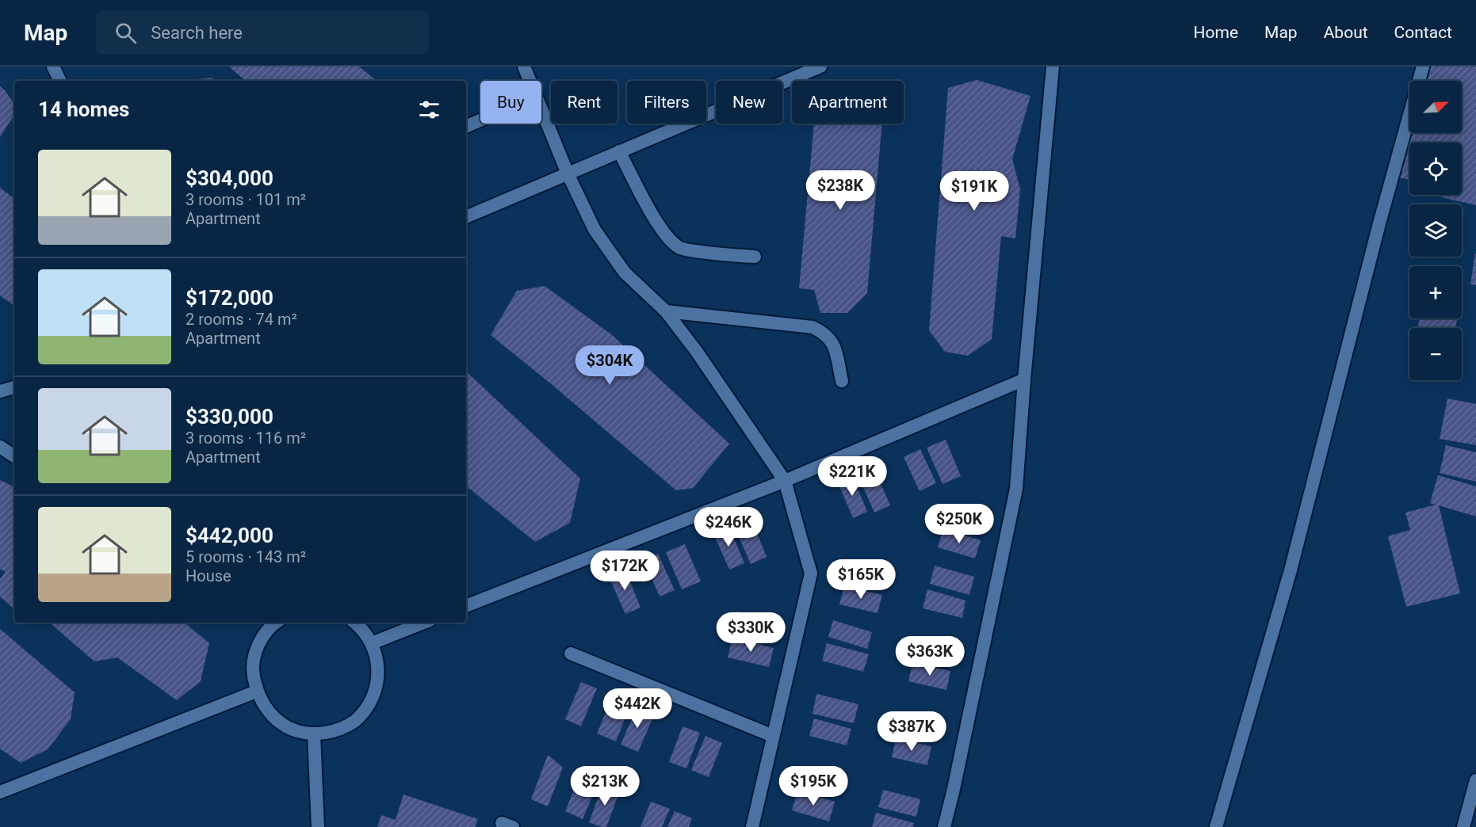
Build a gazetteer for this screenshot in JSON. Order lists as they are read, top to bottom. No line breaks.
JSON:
{"north":"top right","page":{"header":"Map","search":"Search here","nav":["Home","Map","About","Contact"],"map_buttons":["+","−"],"chip":["Buy","Rent","Filters","New","Apartment"],"heading":"14 homes","list":[{"name":"$304,000","note":"3 rooms · 101 m² · Apartment"},{"name":"$172,000","note":"2 rooms · 74 m² · Apartment"},{"name":"$330,000","note":"3 rooms · 116 m² · Apartment"},{"name":"$442,000","note":"5 rooms · 143 m² · House"}],"price":["$238K","$191K","$304K","$221K","$250K","$246K","$172K","$165K","$330K","$363K","$442K","$387K","$213K","$195K"]}}
